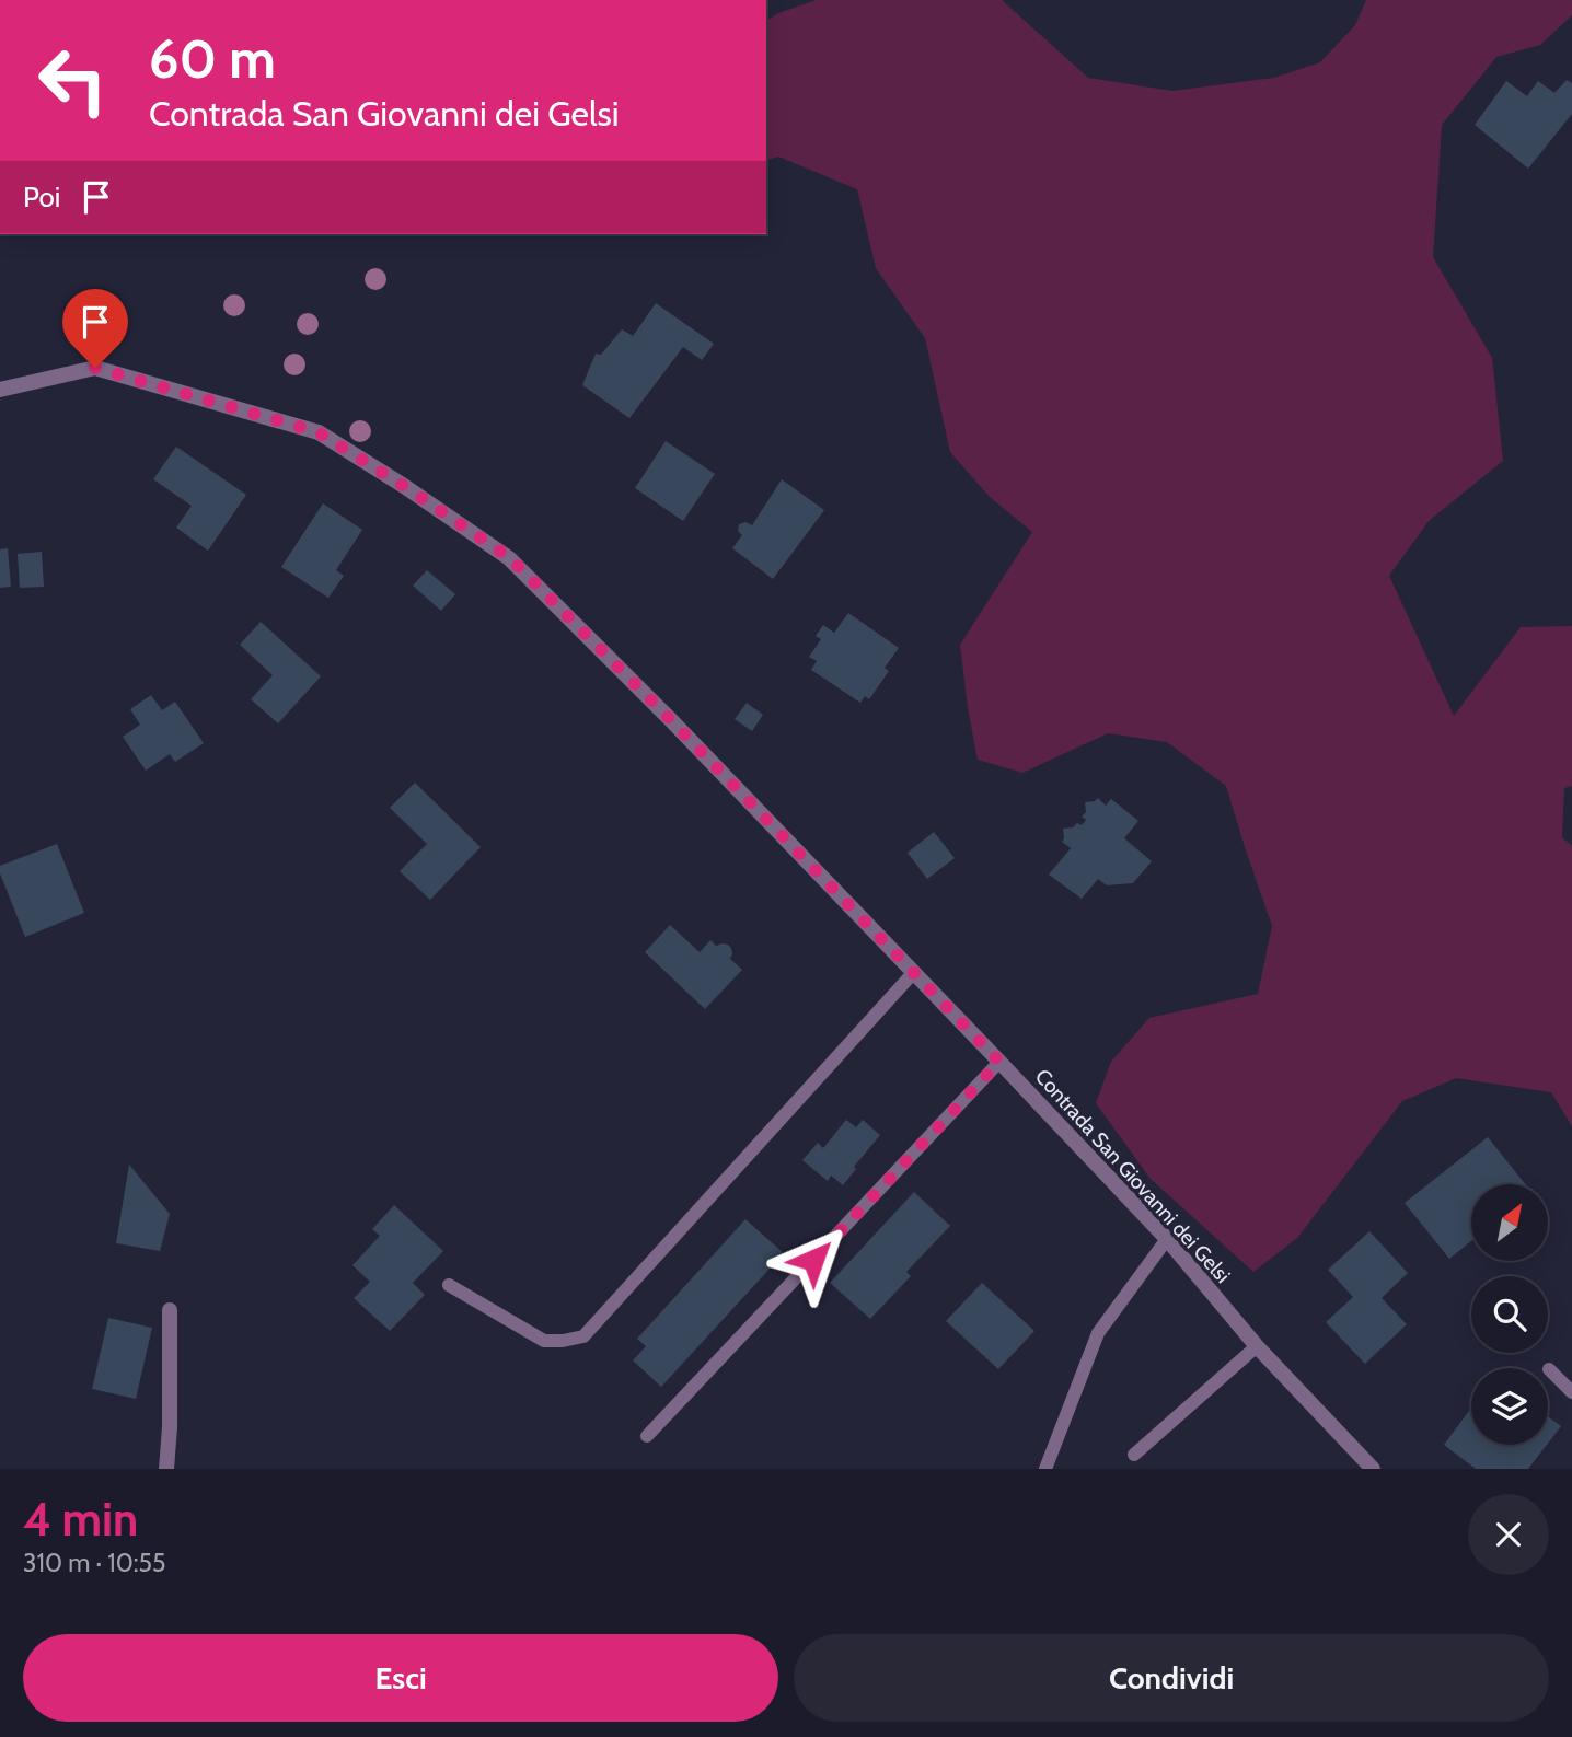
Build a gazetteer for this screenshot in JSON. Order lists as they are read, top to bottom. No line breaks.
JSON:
{"streets":{"street":["Contrada San Giovanni dei Gelsi"]},"north":"top right","page":{"turn":["60 m","Contrada San Giovanni dei Gelsi"],"then":"Poi","heading":["4 min","310 m · 10:55"],"buttons":["Esci","Condividi"]}}
